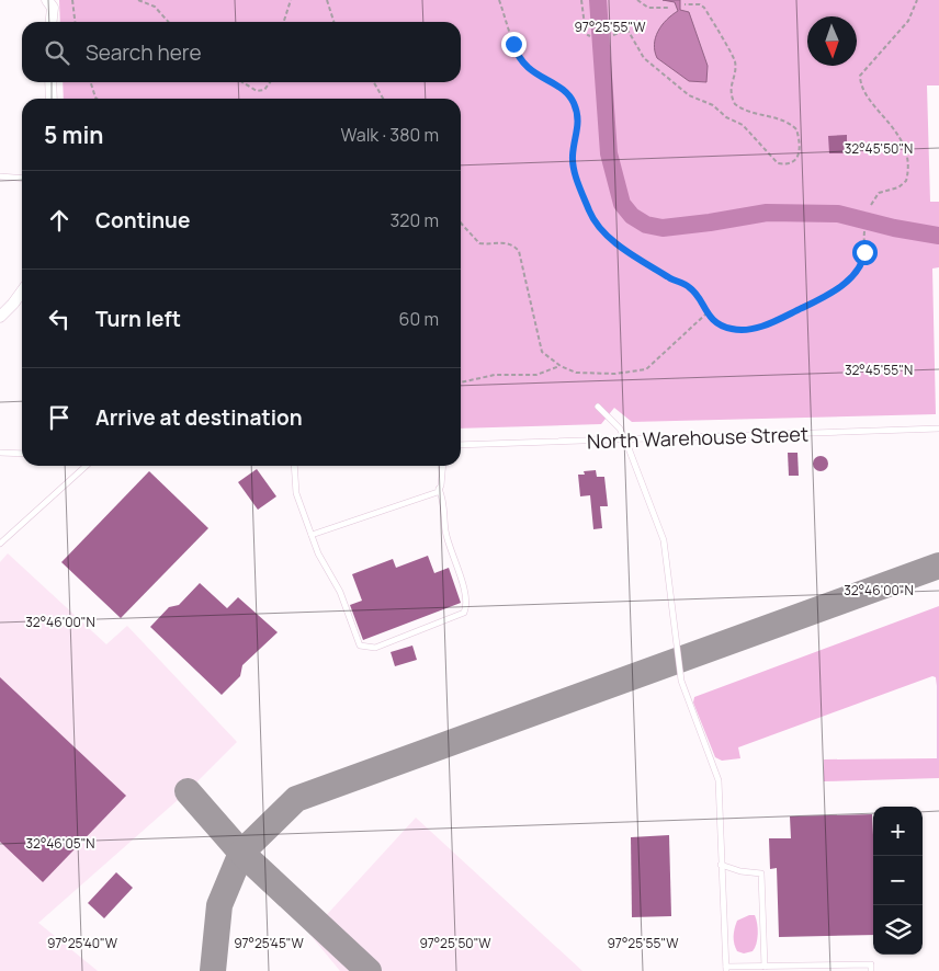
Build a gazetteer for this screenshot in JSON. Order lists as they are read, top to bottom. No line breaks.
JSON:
{"streets":{"lane":["North Warehouse Street"]},"north":"bottom","page":{"search":"Search here","heading":["5 min","Walk · 380 m"],"list":[["Continue","320 m"],["Turn left","60 m"],"Arrive at destination"],"map_buttons":["+","−"]},"coordinates":["97°25'55\"W","32°45'50\"N","32°45'55\"N","32°46'00\"N","32°46'05\"N","97°25'40\"W","97°25'45\"W","97°25'50\"W"]}
